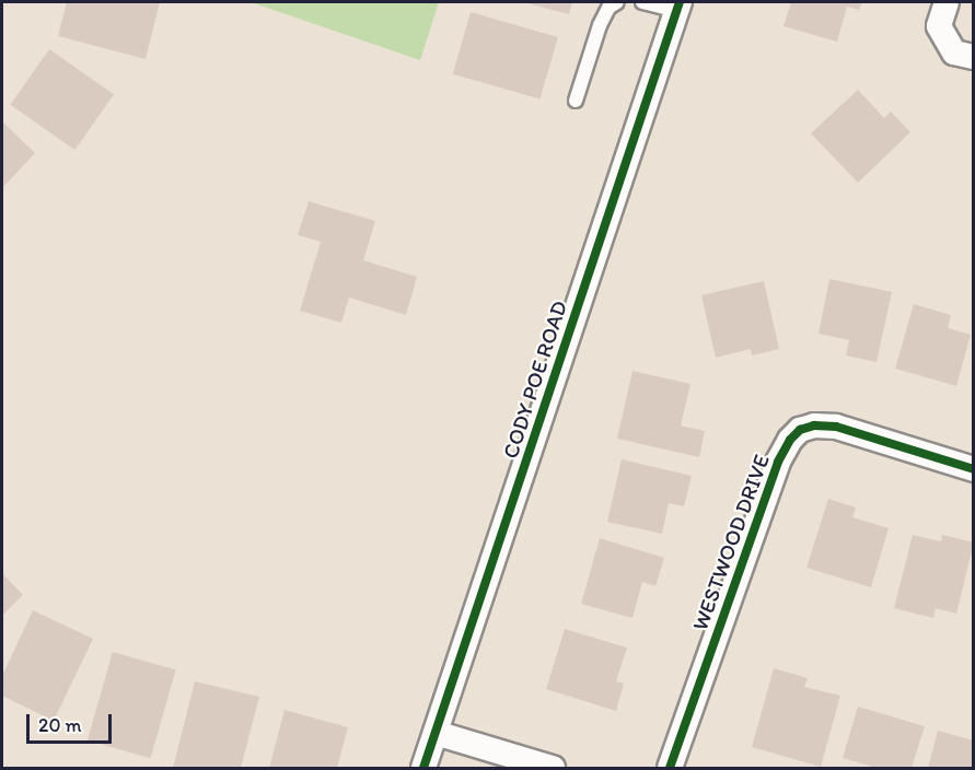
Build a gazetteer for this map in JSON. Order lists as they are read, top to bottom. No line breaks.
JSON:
{"streets":{"street":["CODY POE ROAD","WESTWOOD DRIVE"]},"scale_bar":"20 m"}
